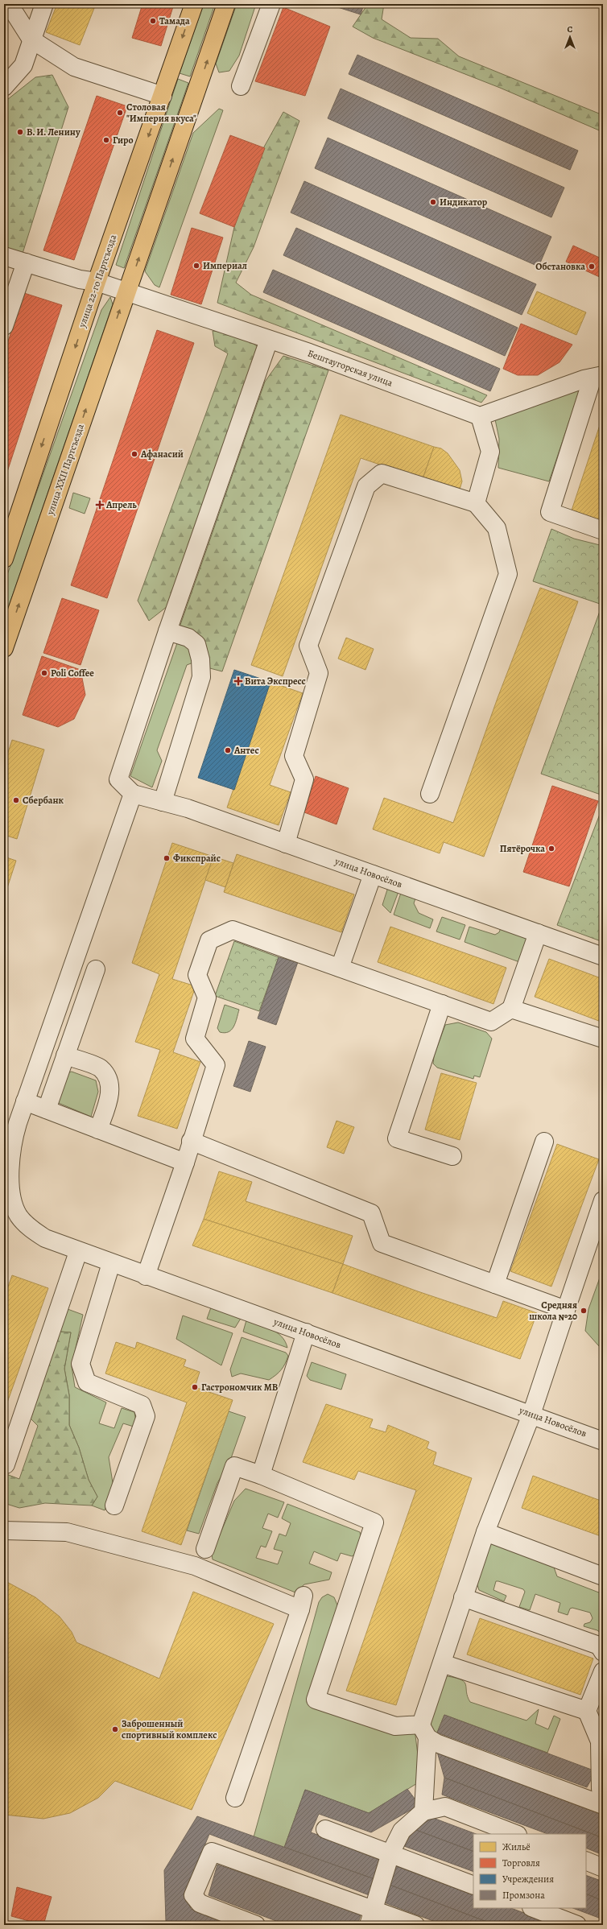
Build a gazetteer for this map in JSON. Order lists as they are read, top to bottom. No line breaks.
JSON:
{"streets":{"main road":["улица 22-го Партсъезда","улица XXII Партсъезда"],"street":["Бештаугорская улица","улица Новосёлов"]},"crossings":[["улица 22-го Партсъезда","Бештаугорская улица"],["Бештаугорская улица","улица XXII Партсъезда"]],"one_way":["улица XXII Партсъезда"],"places":{"other":["Тамада","Столовая \"Империя вкуса\"","В. И. Ленину","Гиро","Индикатор","Империал","Обстановка","Афанасий","Poli Coffee","Антес","Сбербанк","Пятёрочка","Фикспрайс","Средняя школа №20","Гастрономчик МВ","Заброшенный спортивный комплекс"],"health":["Апрель","Вита Экспресс"]},"legend":["Жильё","Торговля","Учреждения","Промзона"],"north":"top"}
